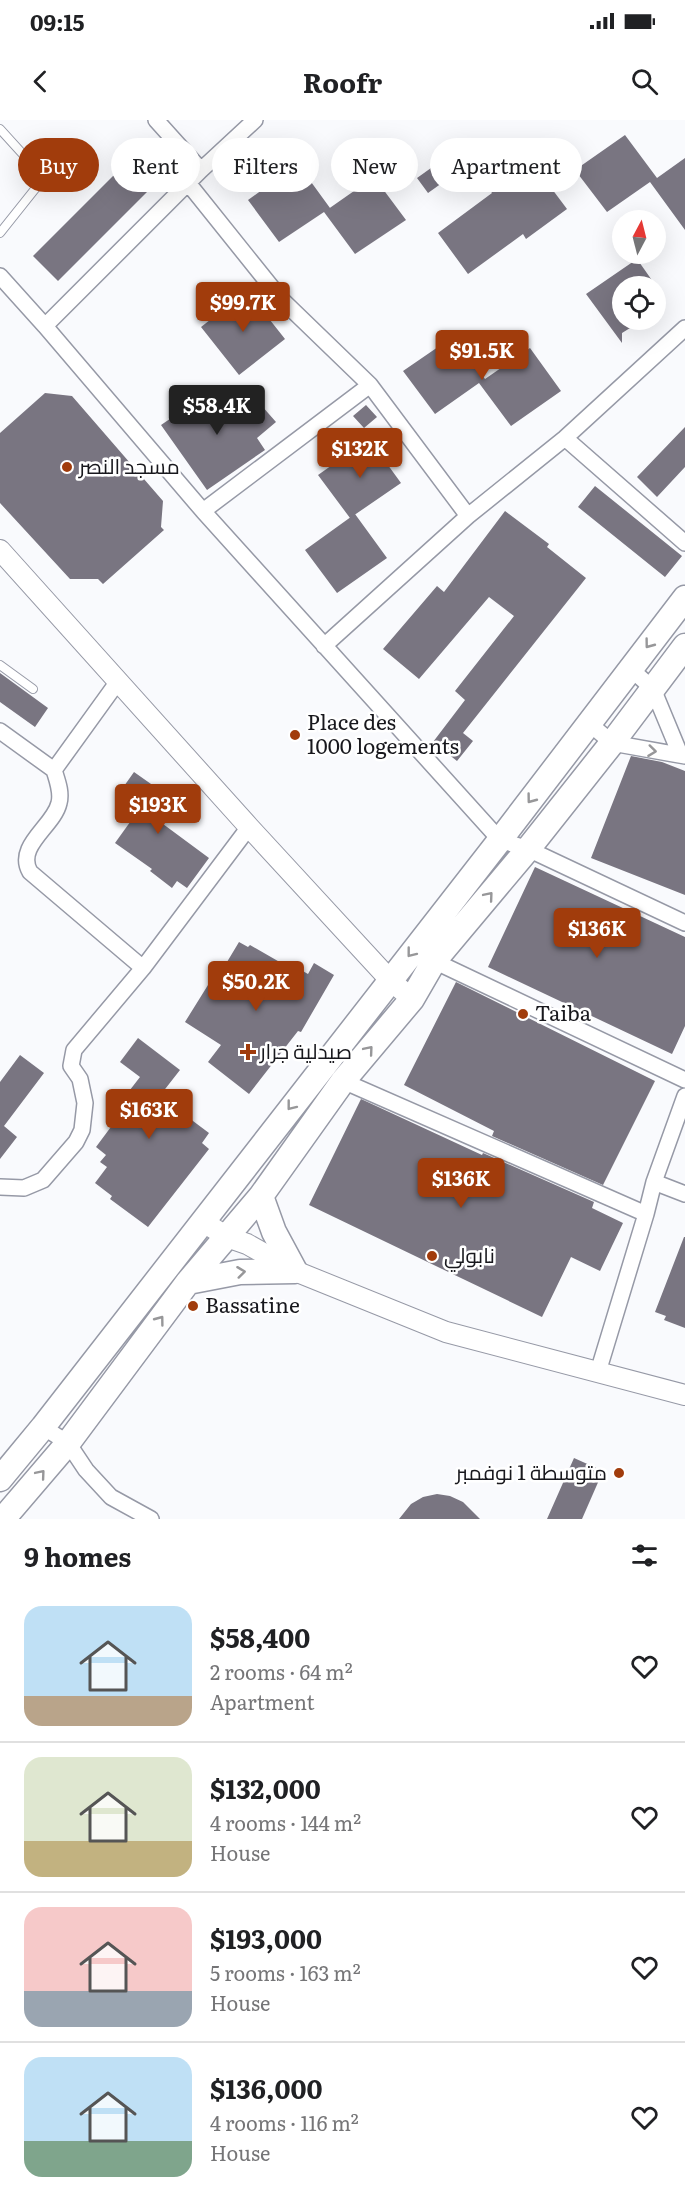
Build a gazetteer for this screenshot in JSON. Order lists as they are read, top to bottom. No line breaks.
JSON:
{"places":{"other":["مسجد النصر","Place des 1000 logements","Taiba","نابولي","Bassatine","متوسطة 1 نوفمبر"],"health":["صيدلية جرار"]},"north":"top","page":{"status":"09:15","header":"Roofr","chip":["Buy","Rent","Filters","New","Apartment"],"price":["$99.7K","$91.5K","$58.4K","$132K","$193K","$136K","$50.2K","$163K","$136K"],"heading":"9 homes","list":[{"name":"$58,400","note":"2 rooms · 64 m² · Apartment"},{"name":"$132,000","note":"4 rooms · 144 m² · House"},{"name":"$193,000","note":"5 rooms · 163 m² · House"},{"name":"$136,000","note":"4 rooms · 116 m² · House"}]}}
